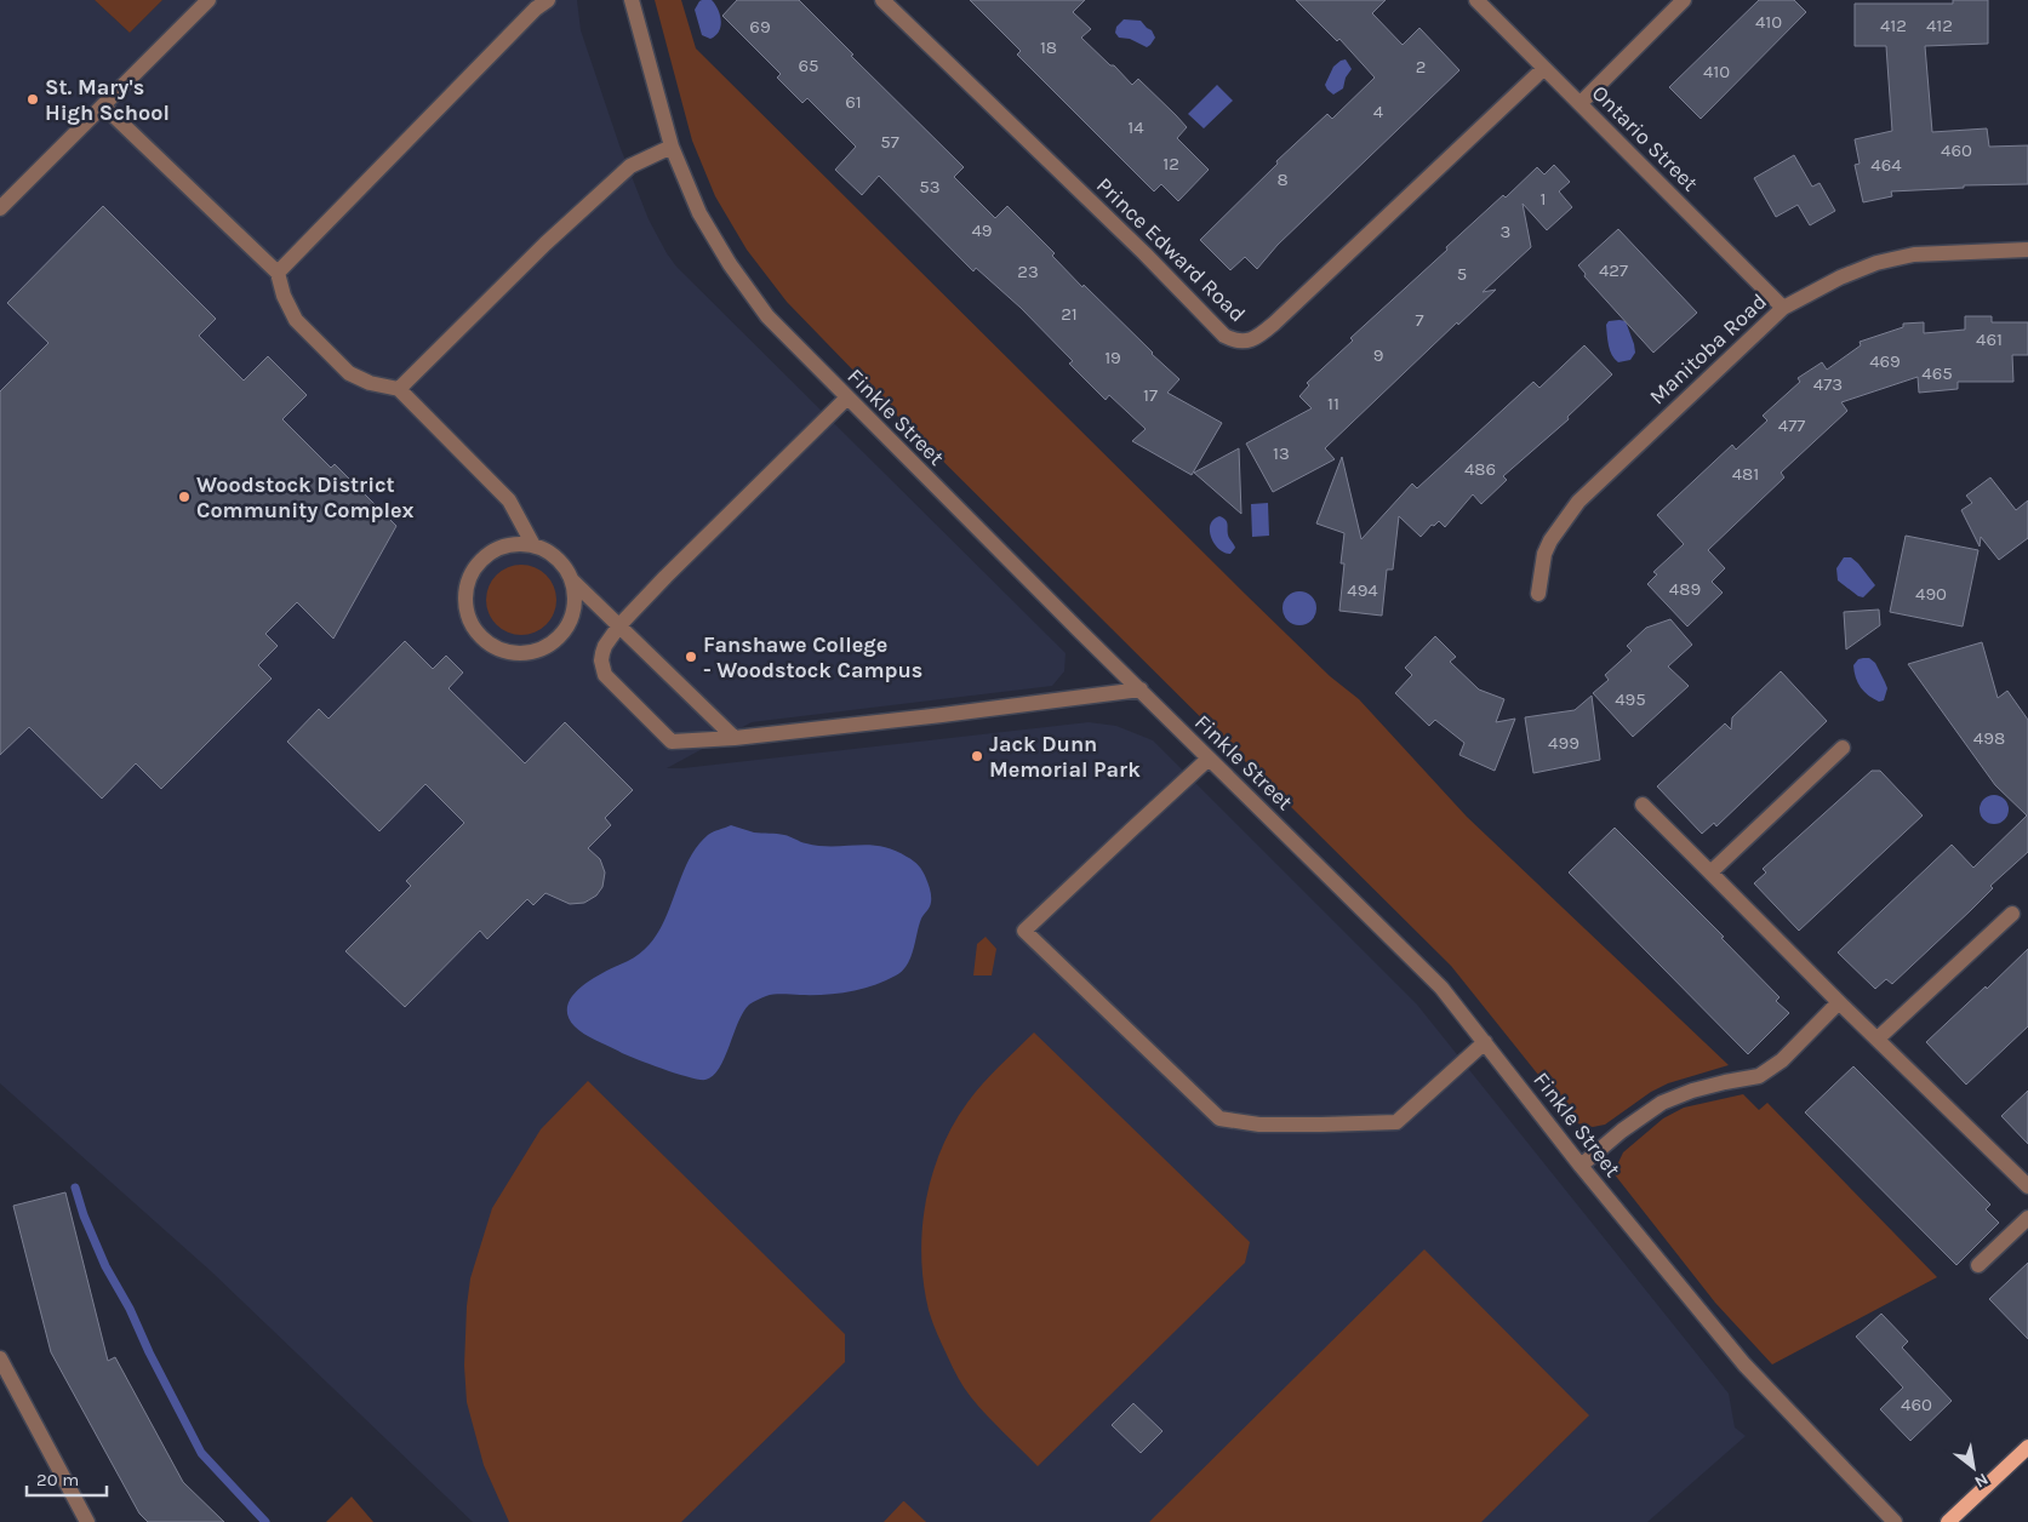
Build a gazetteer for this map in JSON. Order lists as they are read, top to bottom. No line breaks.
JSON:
{"streets":{"street":["Ontario Street","Prince Edward Road","Manitoba Road","Finkle Street"]},"crossings":[["Ontario Street","Prince Edward Road"],["Ontario Street","Manitoba Road"]],"places":["St. Mary's High School","Woodstock District Community Complex","Fanshawe College - Woodstock Campus","Jack Dunn Memorial Park"],"house_numbers":["410","412","412","69","18","65","2","410","61","4","14","57","460","12","464","8","53","1","49","3","427","23","5","21","7","461","9","19","469","465","473","17","11","477","13","486","481","489","494","490","495","498","499","460"],"scale_bar":"20 m","north":"bottom right"}
